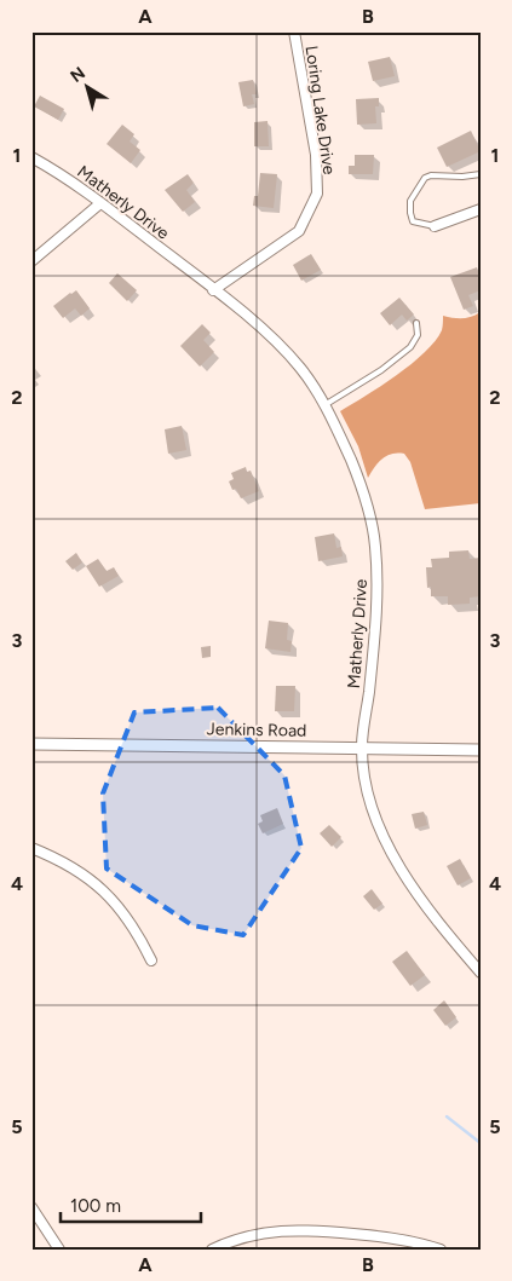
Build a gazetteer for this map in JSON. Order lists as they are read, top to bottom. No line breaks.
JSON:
{"streets":{"street":["Loring Lake Drive","Matherly Drive","Jenkins Road"]},"crossings":[["Loring Lake Drive","Matherly Drive"],["Matherly Drive","Jenkins Road"]],"scale_bar":"100 m","north":"top left","grid":{"columns":["A","B"],"rows":["1","2","3","4","5"]}}
